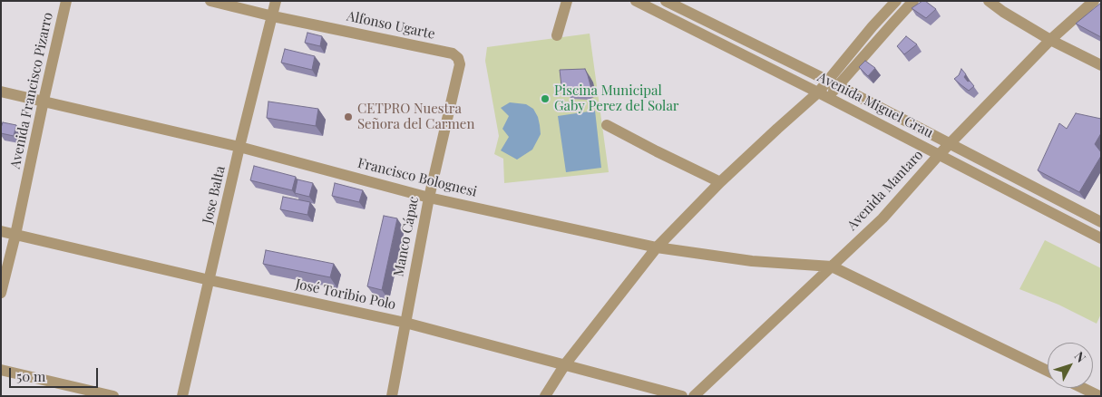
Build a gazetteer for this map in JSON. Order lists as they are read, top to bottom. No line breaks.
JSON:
{"streets":{"street":["Alfonso Ugarte","Avenida Francisco Pizarro","Avenida Miguel Grau","Francisco Bolognesi","Avenida Mantaro","Jose Balta","Manco Cápac","José Toribio Polo"]},"crossings":[["Alfonso Ugarte","Jose Balta"],["Alfonso Ugarte","Manco Cápac"],["Avenida Francisco Pizarro","Francisco Bolognesi"],["Avenida Francisco Pizarro","José Toribio Polo"],["Avenida Miguel Grau","Avenida Mantaro"],["Francisco Bolognesi","Avenida Mantaro"],["Francisco Bolognesi","Jose Balta"],["Francisco Bolognesi","Manco Cápac"],["Jose Balta","José Toribio Polo"],["Manco Cápac","José Toribio Polo"]],"places":["Piscina Municipal Gaby Perez del Solar","CETPRO Nuestra Señora del Carmen"],"scale_bar":"50 m","north":"top right"}
